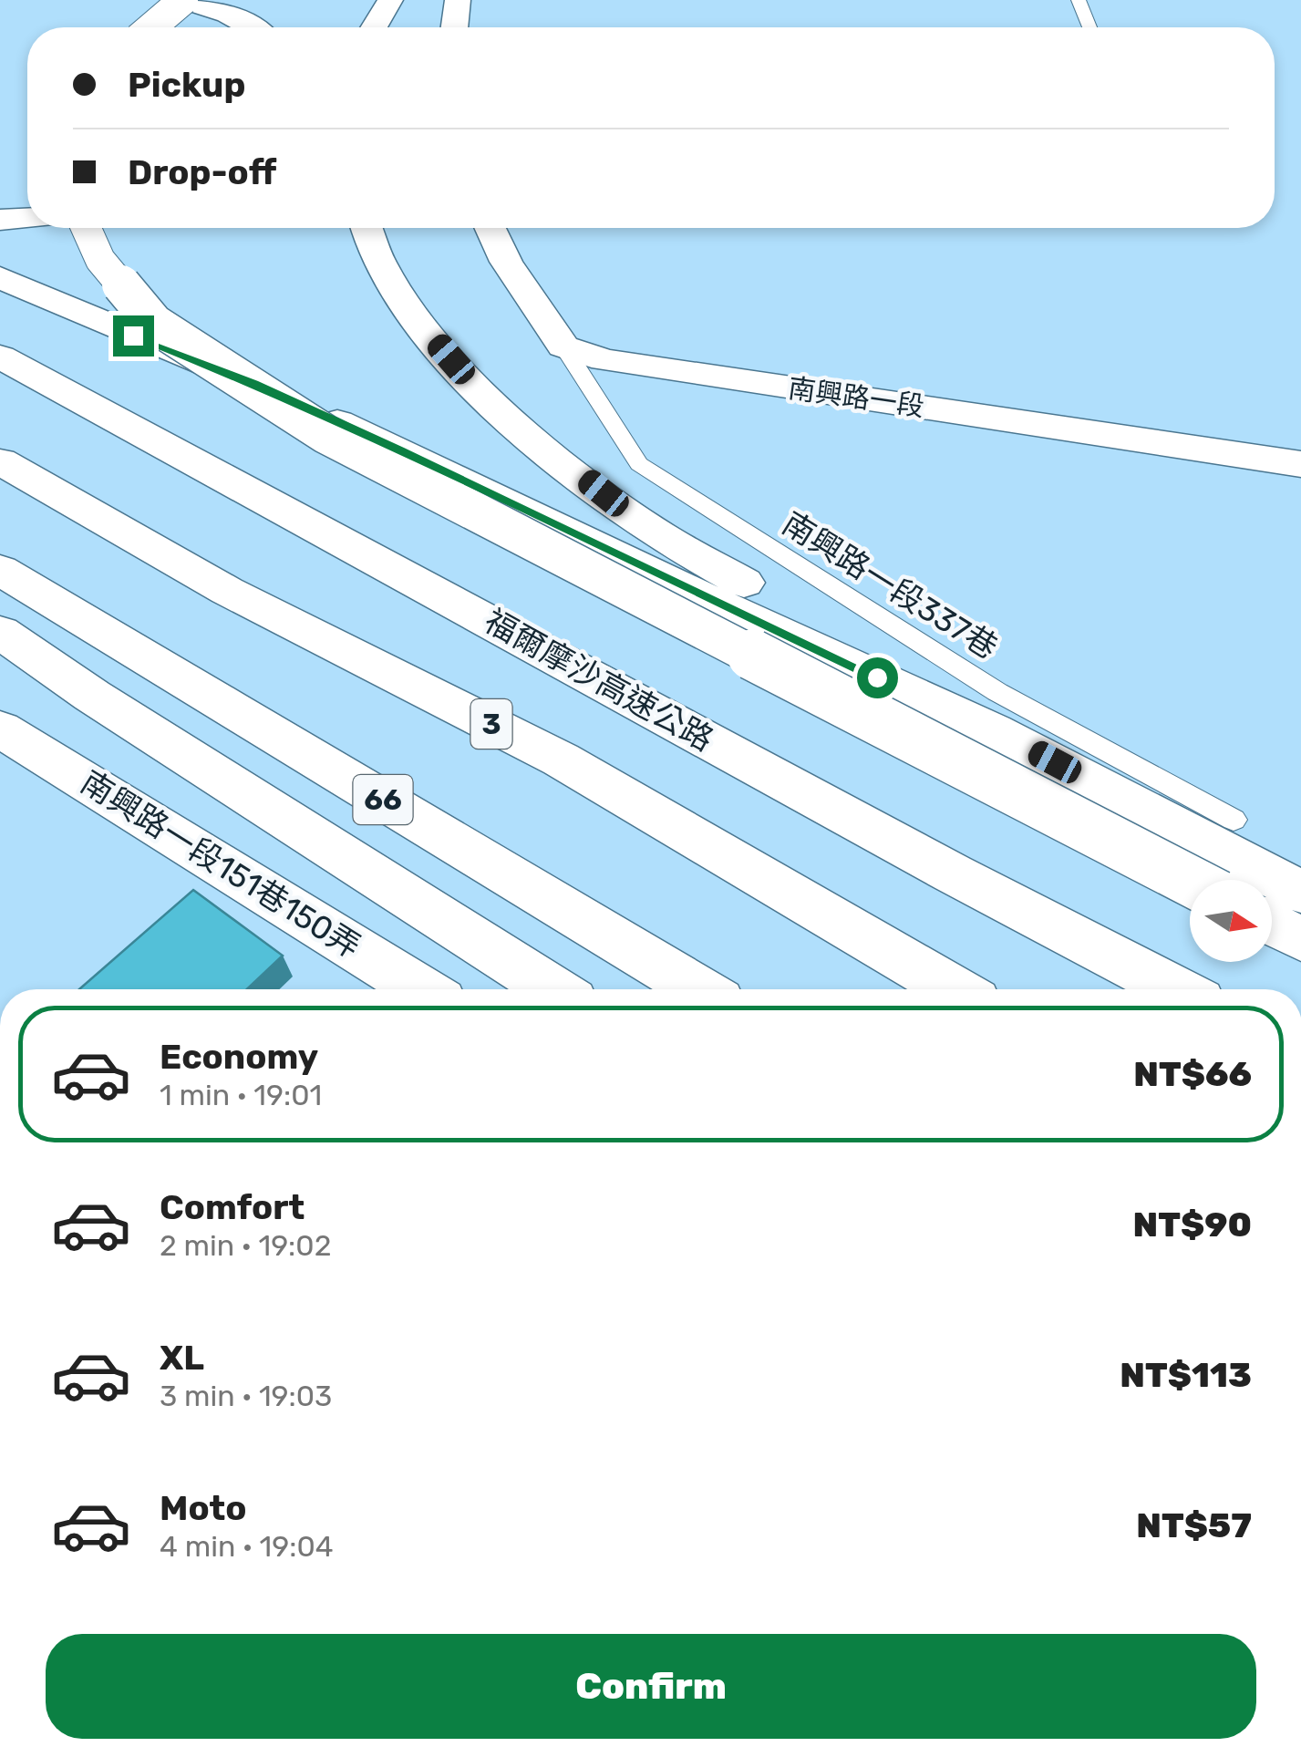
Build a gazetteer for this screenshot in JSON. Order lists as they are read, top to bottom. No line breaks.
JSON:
{"streets":{"main road":["南興路一段","福爾摩沙高速公路","3","66","南興路一段151巷150弄"],"lane":["南興路一段337巷"]},"crossings":[["南興路一段","南興路一段337巷"]],"north":"right","page":{"banner":["Pickup","Drop-off"],"list":[{"name":"Economy","note":"1 min · 19:01","value":"NT$66"},{"name":"Comfort","note":"2 min · 19:02","value":"NT$90"},{"name":"XL","note":"3 min · 19:03","value":"NT$113"},{"name":"Moto","note":"4 min · 19:04","value":"NT$57"}],"buttons":"Confirm"}}
